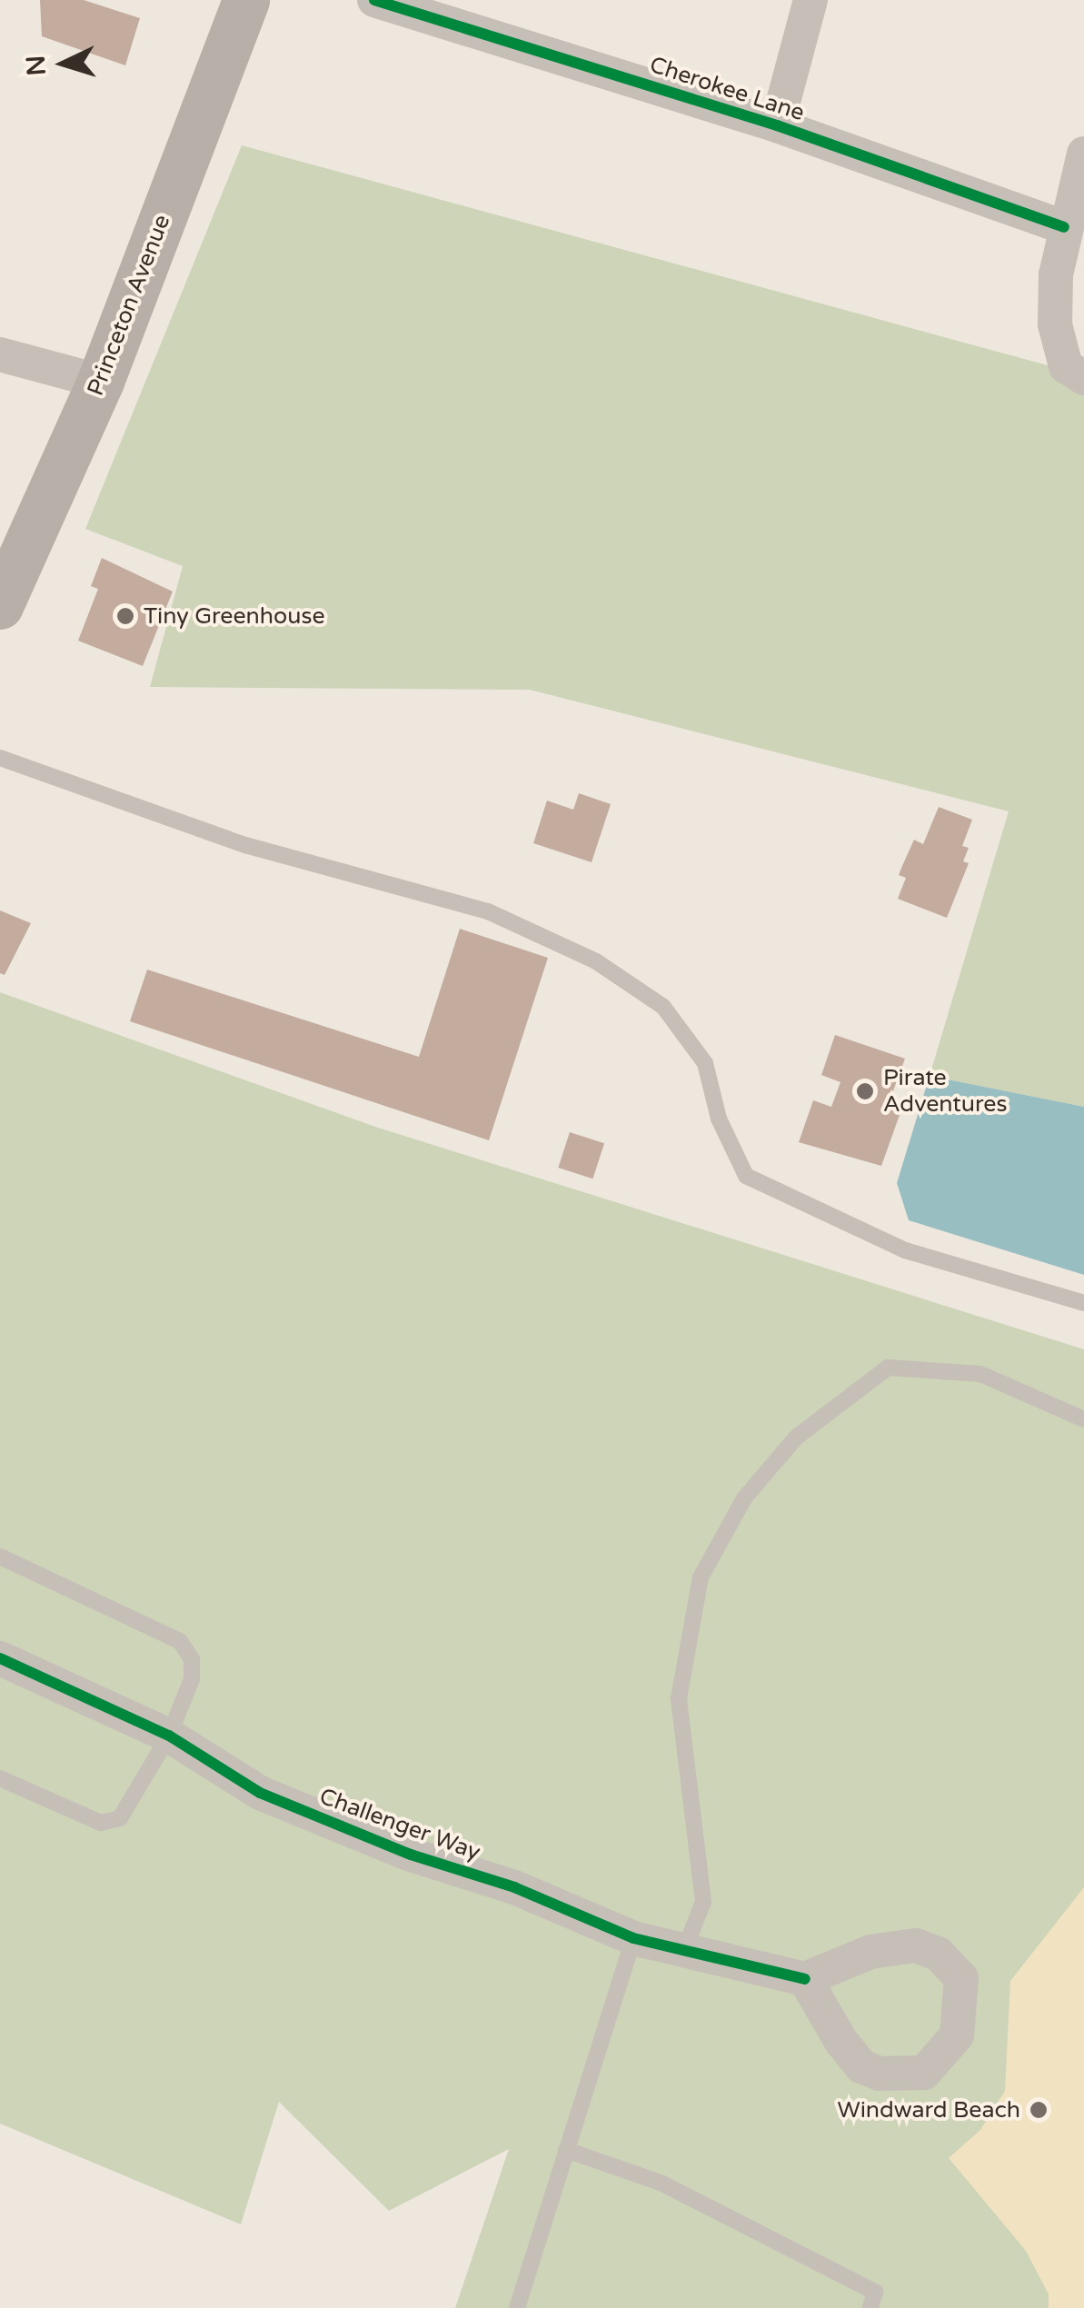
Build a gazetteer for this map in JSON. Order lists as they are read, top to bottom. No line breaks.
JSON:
{"streets":{"main road":["Princeton Avenue"],"street":["Cherokee Lane","Challenger Way"]},"places":["Tiny Greenhouse","Pirate Adventures","Windward Beach"],"north":"left"}
